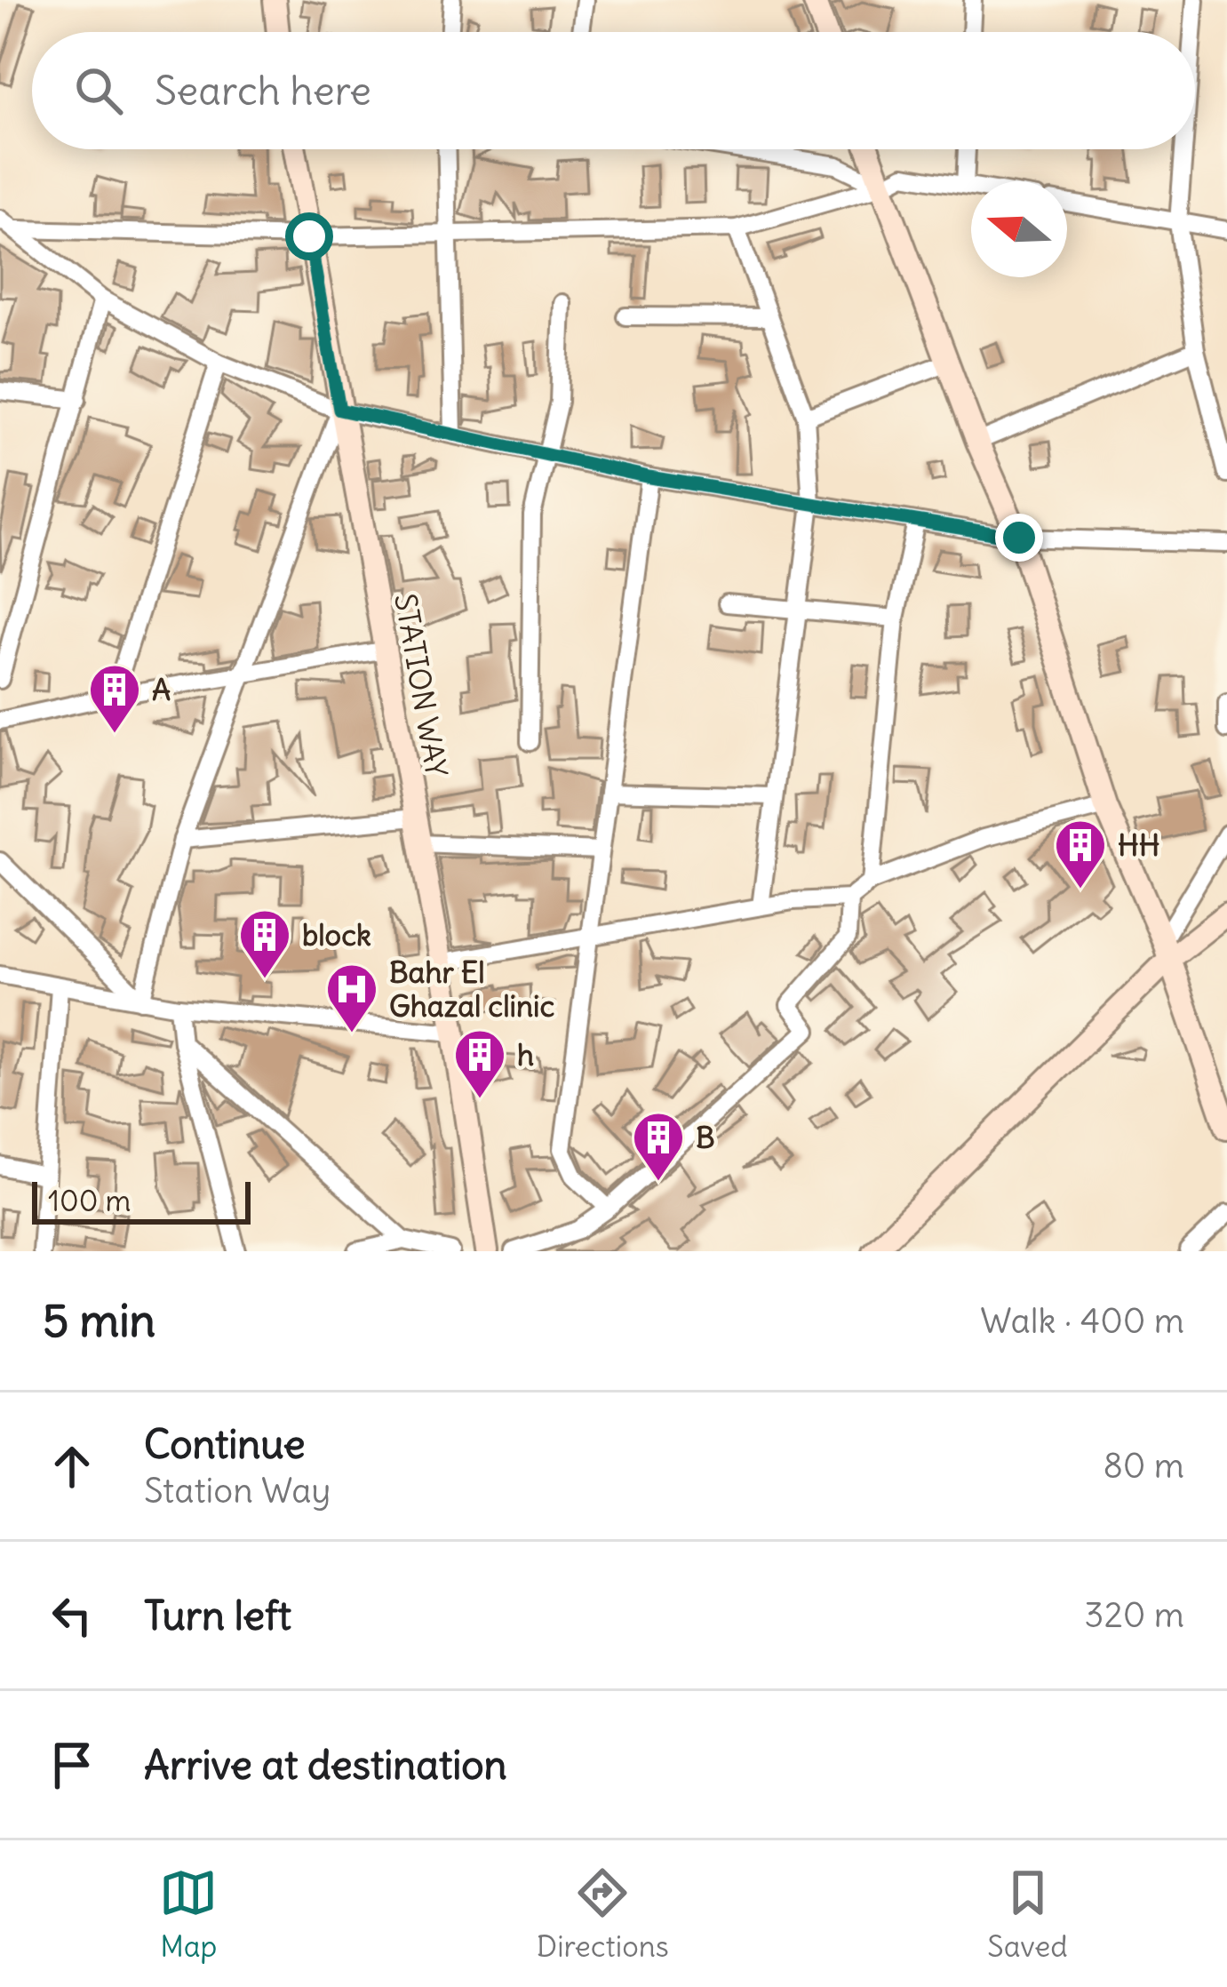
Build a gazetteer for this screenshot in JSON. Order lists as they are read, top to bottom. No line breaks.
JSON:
{"streets":{"street":["STATION WAY"]},"places":{"building":["A","HH","block","h","B"],"hospital":["Bahr El Ghazal clinic"]},"scale_bar":"100 m","north":"left","page":{"search":"Search here","scale":"100 m","heading":["5 min","Walk · 400 m"],"list":[["Continue","Station Way","80 m"],["Turn left","320 m"],"Arrive at destination"],"nav":["Map","Directions","Saved"]}}
